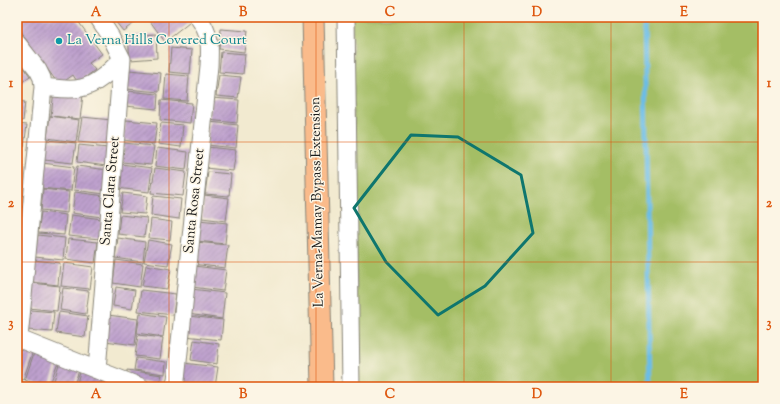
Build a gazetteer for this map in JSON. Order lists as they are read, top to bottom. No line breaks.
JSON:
{"streets":{"main road":["La Verna-Mamay Bypass Extension"],"street":["Santa Clara Street","Santa Rosa Street"]},"places":["La Verna Hills Covered Court"],"grid":{"columns":["A","B","C","D","E"],"rows":["1","2","3"]}}
